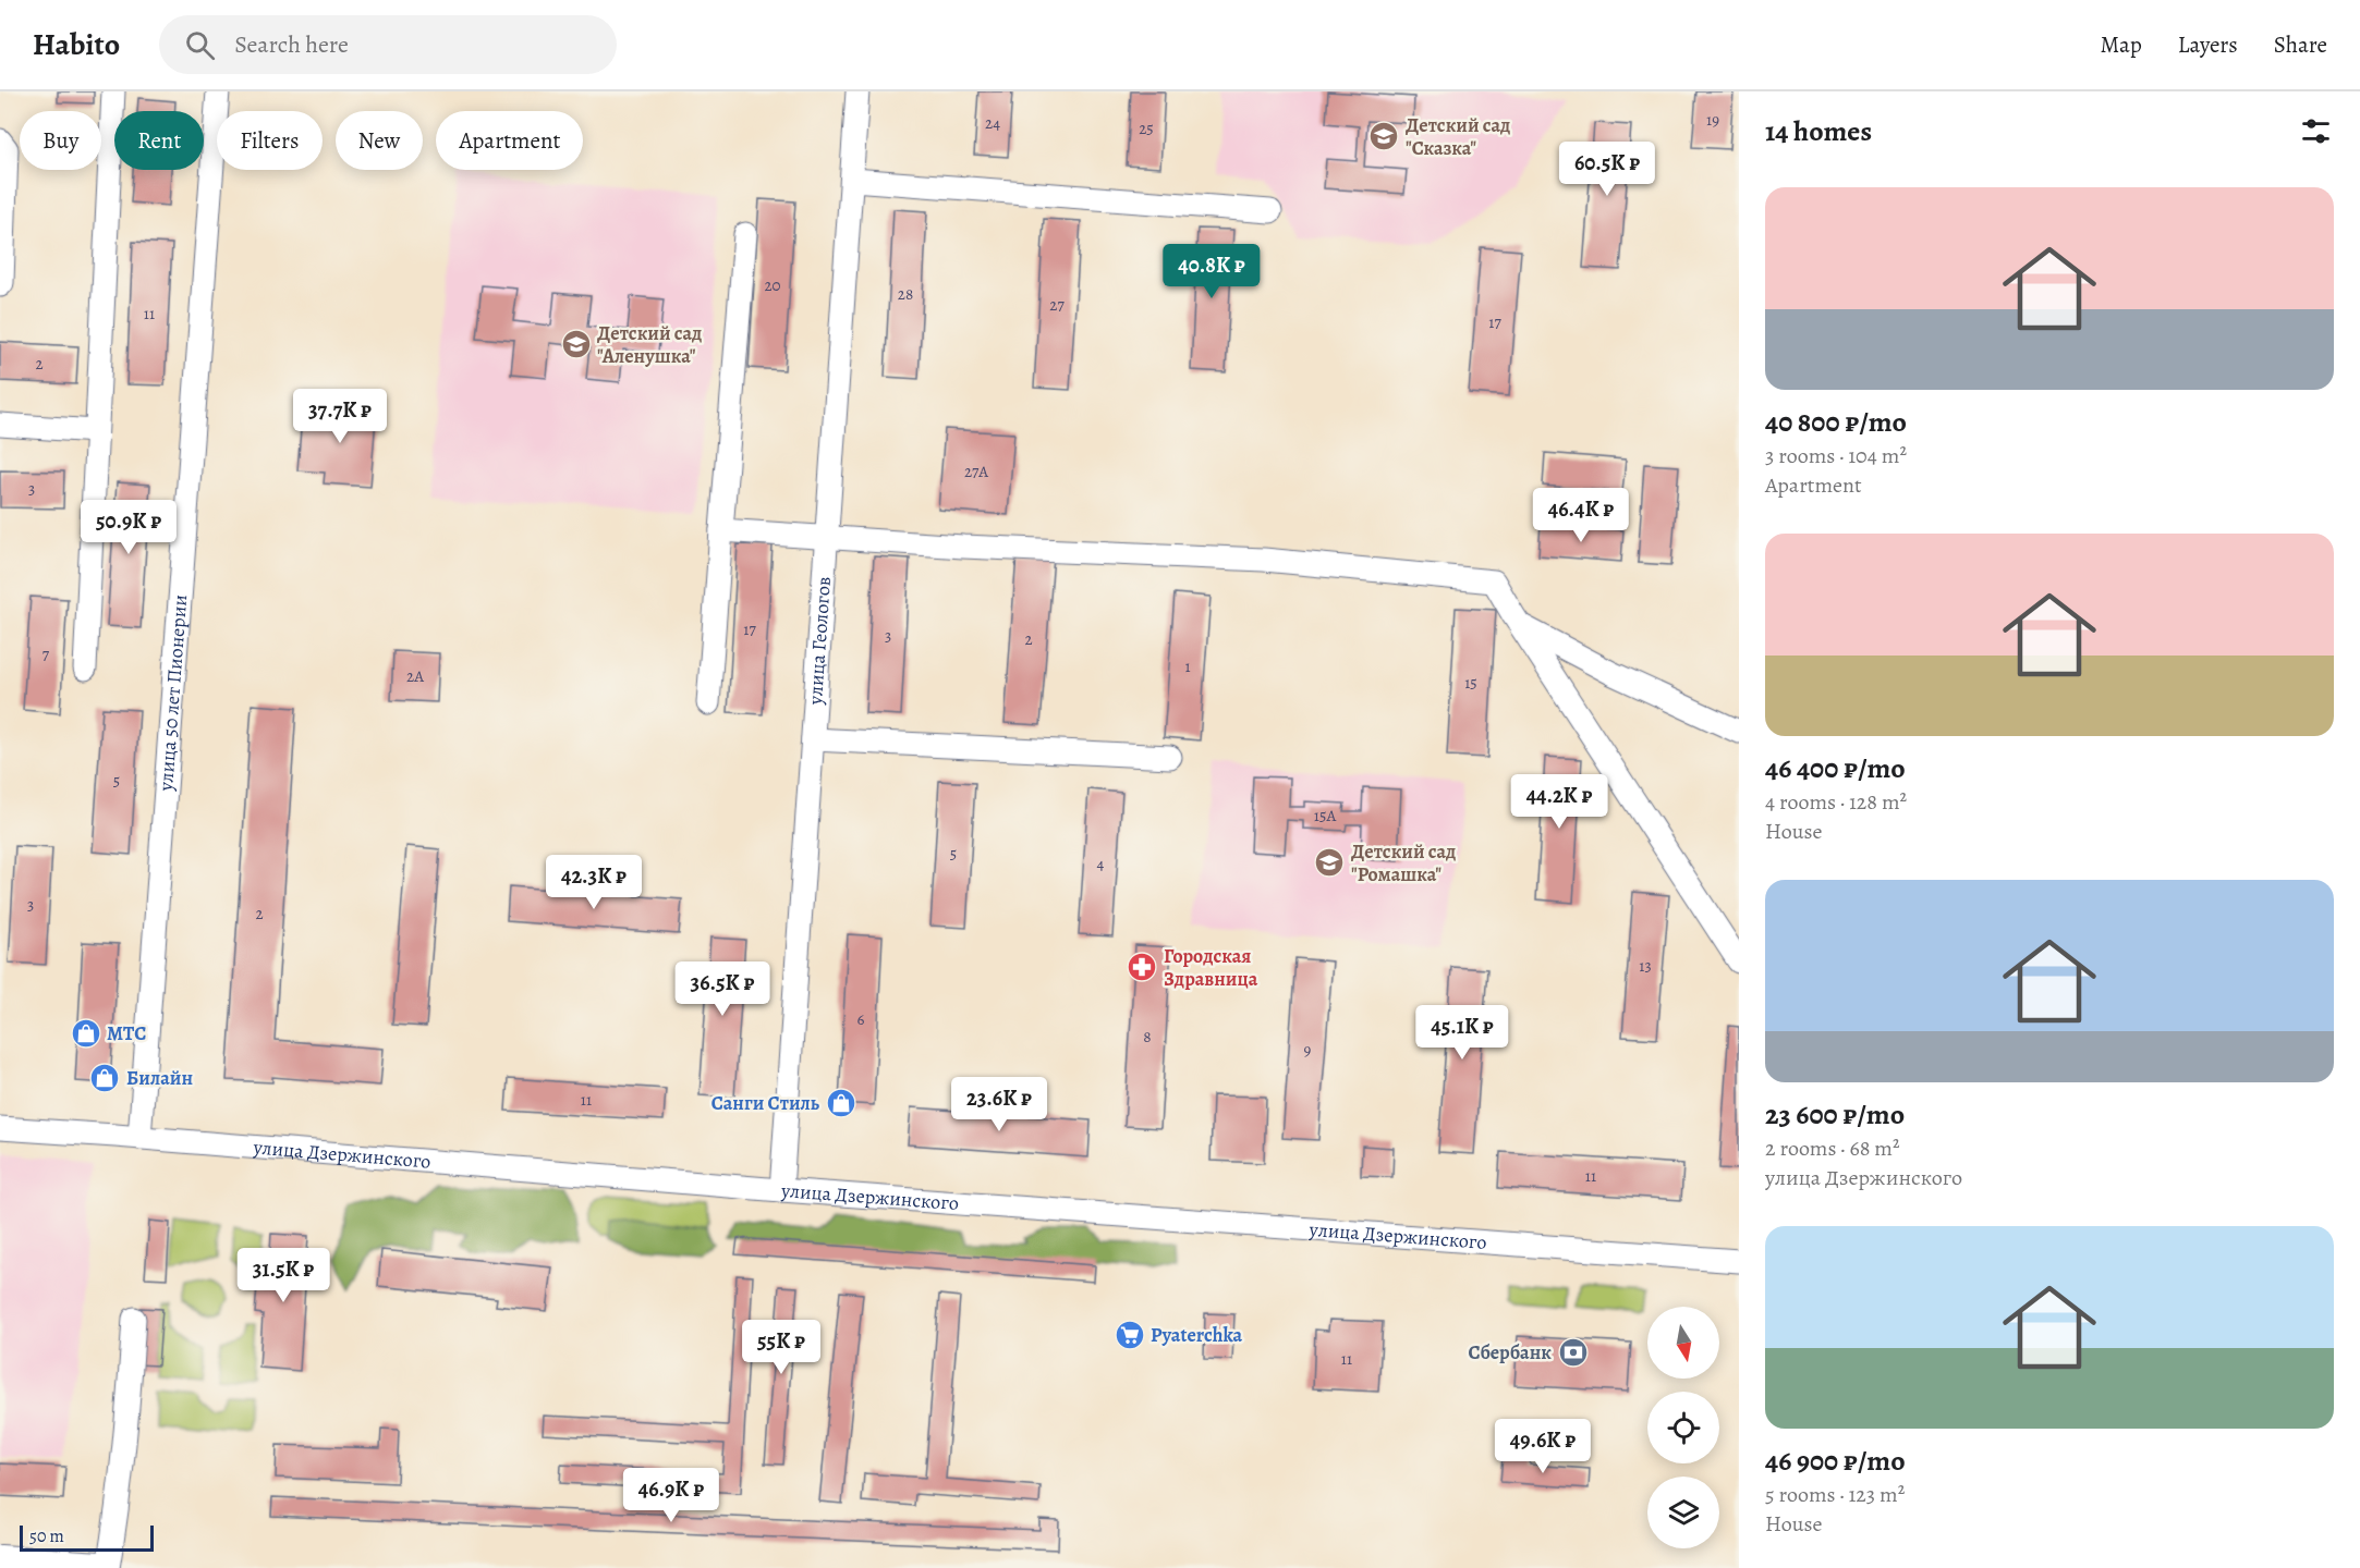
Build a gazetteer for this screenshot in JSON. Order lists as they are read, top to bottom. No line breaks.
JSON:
{"streets":{"street":["улица Геологов","улица 50 лет Пионерии","улица Дзержинского"]},"crossings":[["улица Геологов","улица Дзержинского"],["улица 50 лет Пионерии","улица Дзержинского"]],"places":{"school or university":["Детский сад \"Сказка\"","Детский сад \"Аленушка\"","Детский сад \"Ромашка\""],"pharmacy":["Городская Здравница"],"shop":["МТС","Билайн","Санги Стиль"],"supermarket":["Pyaterchka"],"bank":["Сбербанк"]},"house_numbers":["19","24","25","20","28","27","11","17","2","27А","3","17","3","2","7","1","2А","15","5","15А","5","4","3","2","13","6","8","9","11","11","11"],"scale_bar":"50 m","north":"bottom","page":{"header":"Habito","search":"Search here","nav":["Map","Layers","Share"],"heading":"14 homes","chip":["Buy","Rent","Filters","New","Apartment"],"price":["60.5K ₽","40.8K ₽","37.7K ₽","46.4K ₽","50.9K ₽","44.2K ₽","42.3K ₽","36.5K ₽","45.1K ₽","23.6K ₽","31.5K ₽","55K ₽","49.6K ₽","46.9K ₽"],"list":[{"name":"40 800 ₽/mo","note":"3 rooms · 104 m² · Apartment"},{"name":"46 400 ₽/mo","note":"4 rooms · 128 m² · House"},{"name":"23 600 ₽/mo","note":"2 rooms · 68 m² · улица Дзержинского"},{"name":"46 900 ₽/mo","note":"5 rooms · 123 m² · House"}],"scale":"50 m"}}
